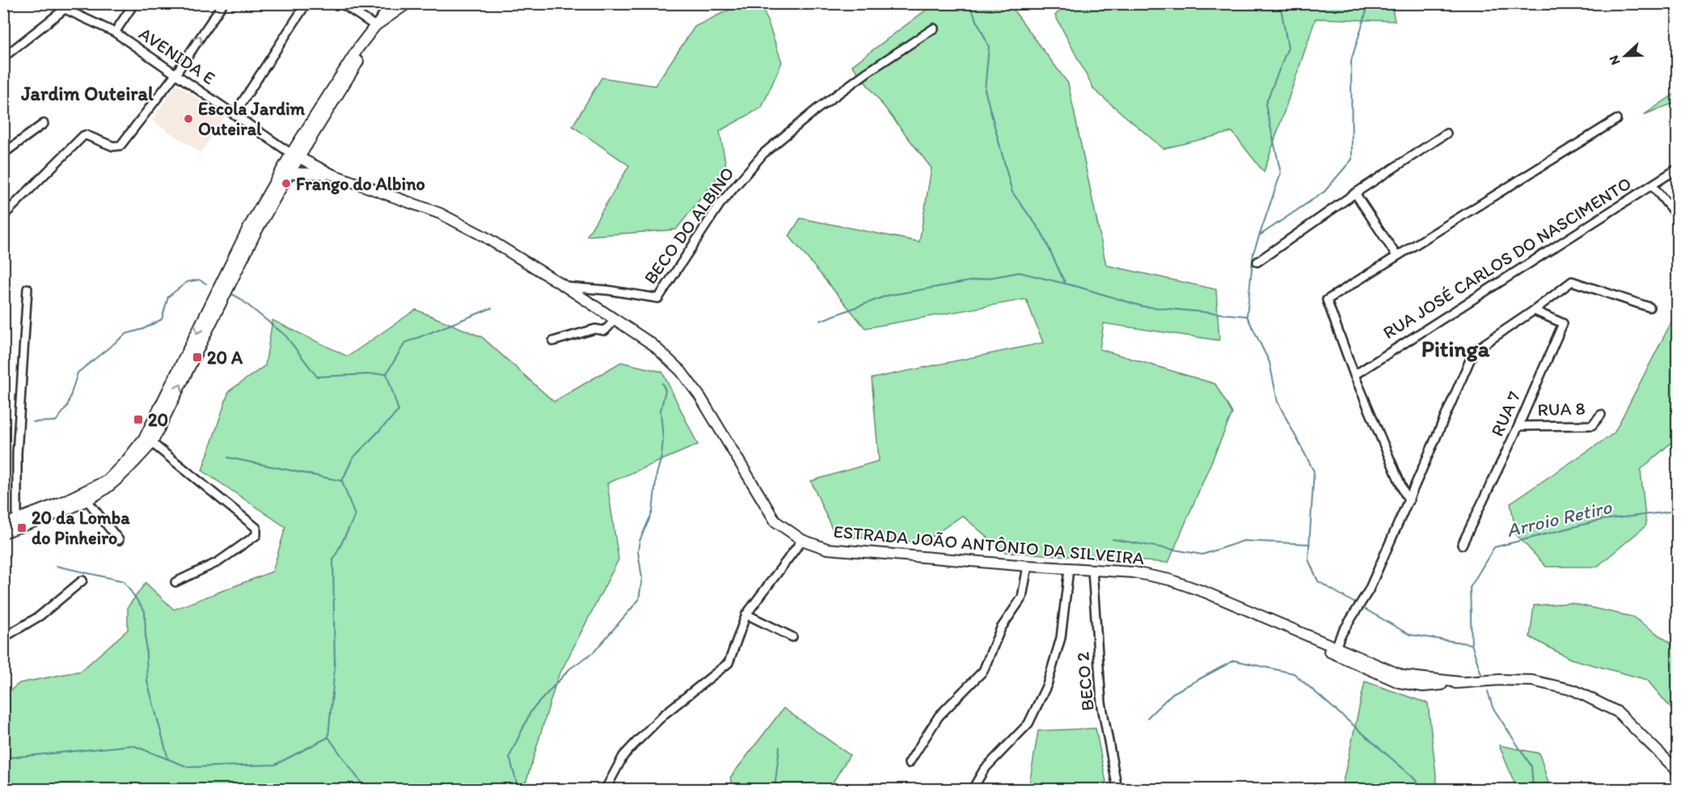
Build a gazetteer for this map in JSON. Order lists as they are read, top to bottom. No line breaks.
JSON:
{"streets":{"main road":["ESTRADA JOÃO ANTÔNIO DA SILVEIRA"],"street":["AVENIDA E","BECO DO ALBINO","RUA JOSÉ CARLOS DO NASCIMENTO","RUA 8","RUA 7","BECO 2"]},"crossings":[["AVENIDA E","ESTRADA JOÃO ANTÔNIO DA SILVEIRA"],["BECO DO ALBINO","ESTRADA JOÃO ANTÔNIO DA SILVEIRA"],["RUA 8","RUA 7"],["ESTRADA JOÃO ANTÔNIO DA SILVEIRA","BECO 2"]],"districts":["Jardim Outeiral","Pitinga"],"water":["Arroio Retiro"],"places":{"other":["Escola Jardim Outeiral","Frango do Albino"],"transit":["20 A","20","20 da Lomba do Pinheiro"]},"north":"left"}
